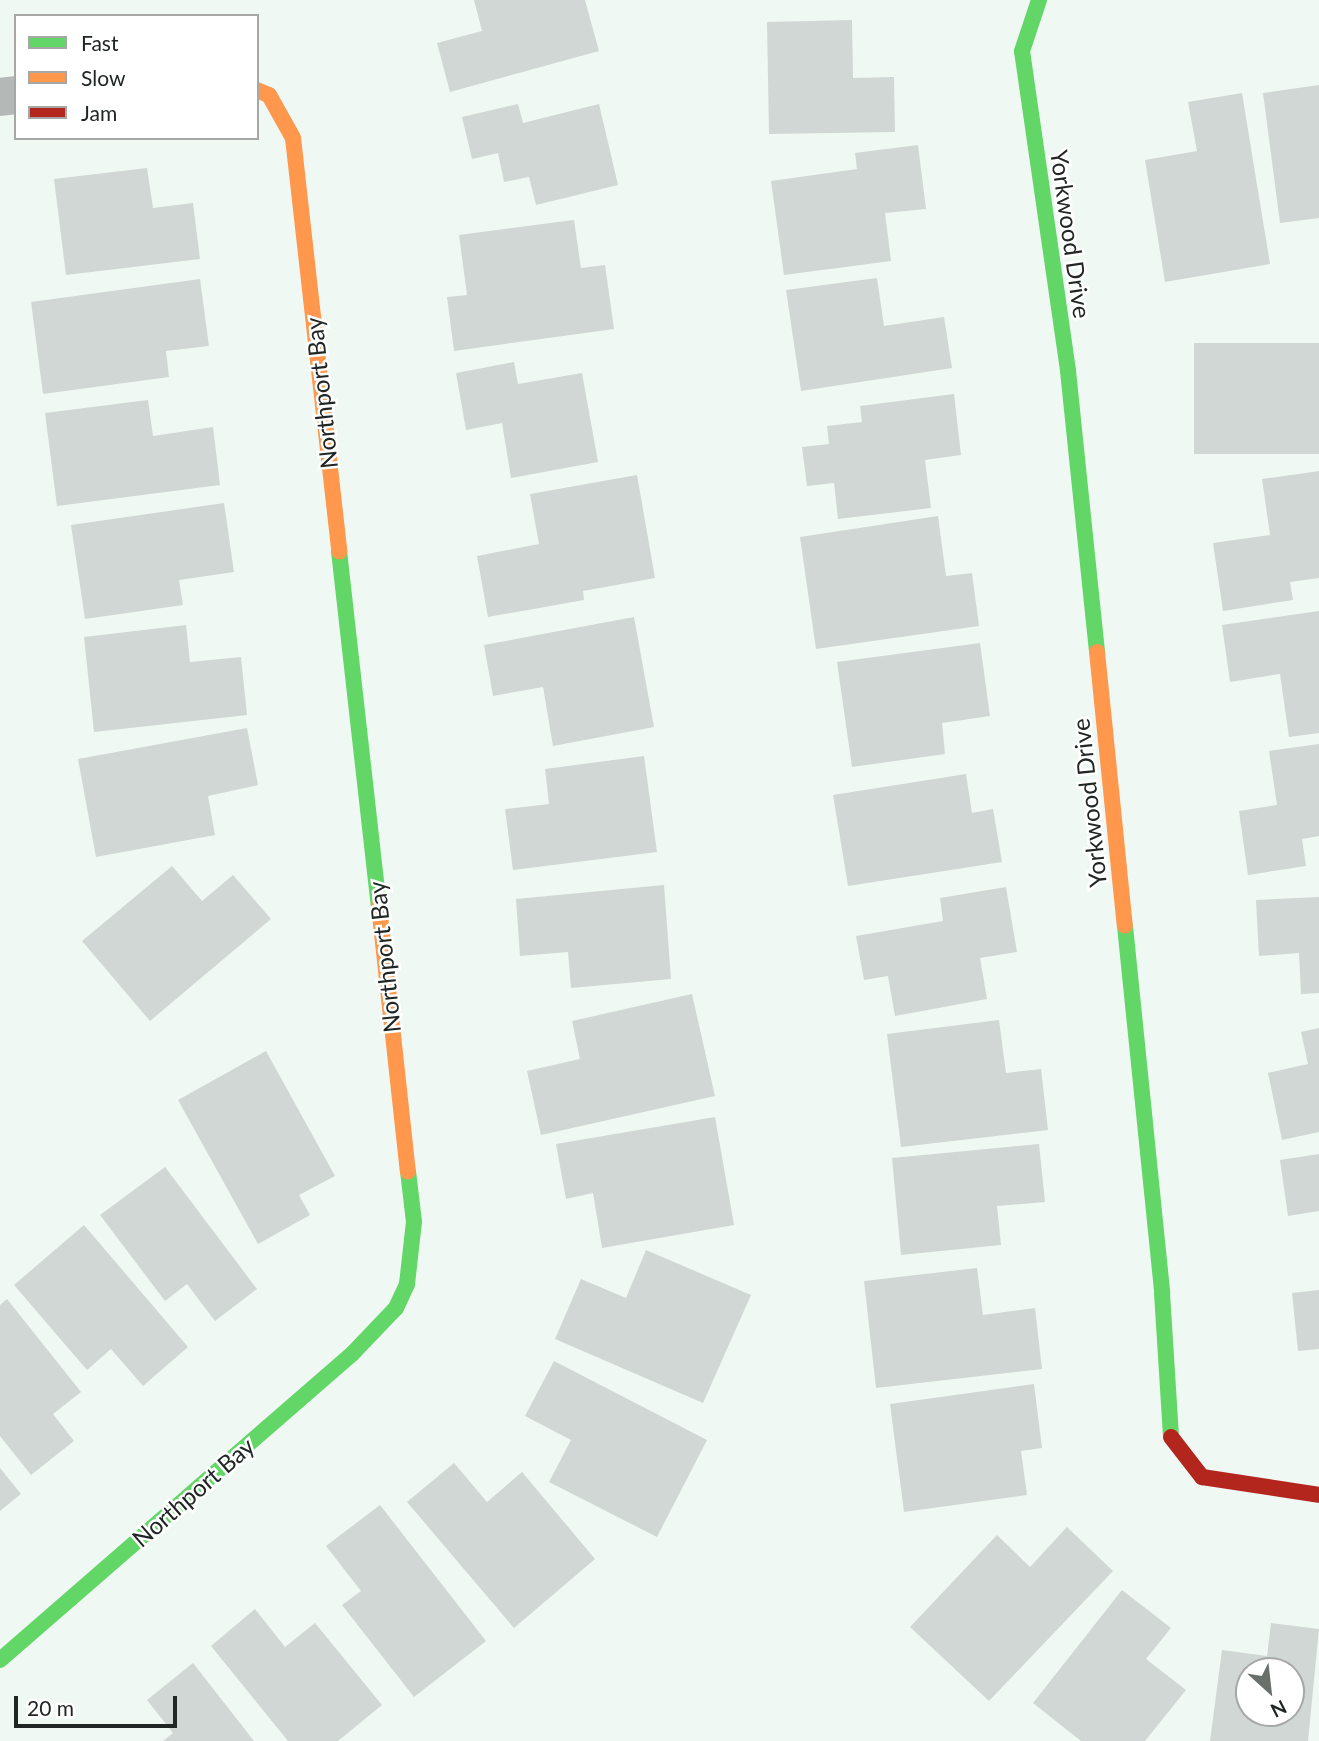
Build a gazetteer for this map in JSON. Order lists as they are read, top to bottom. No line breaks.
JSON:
{"streets":{"street":["Yorkwood Drive","Northport Bay"]},"legend":["Fast","Slow","Jam"],"scale_bar":"20 m","north":"bottom right"}
